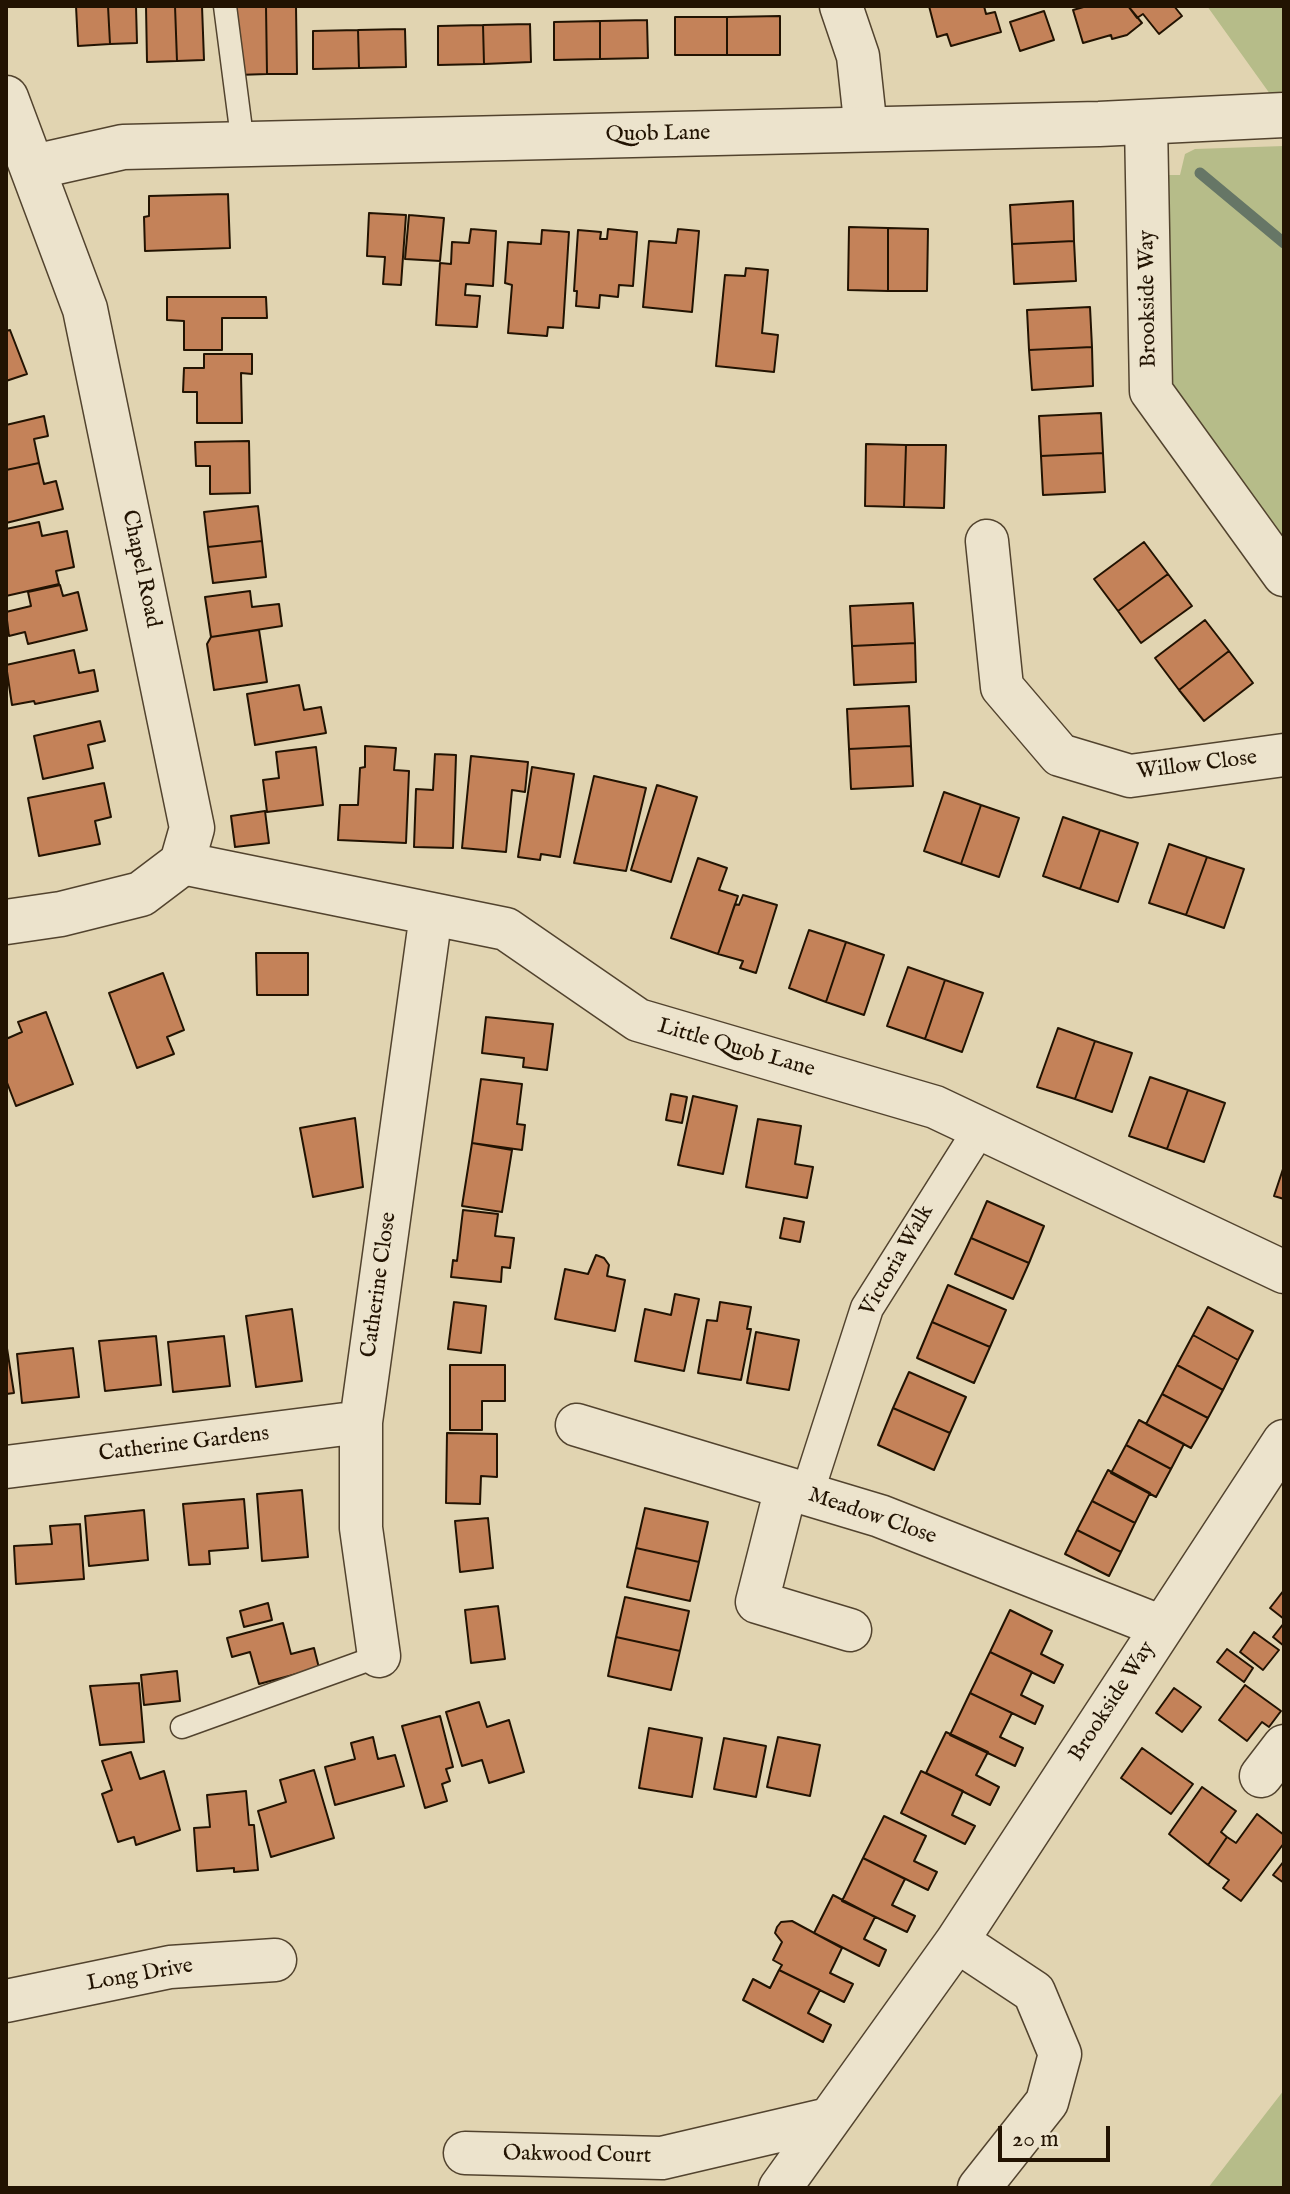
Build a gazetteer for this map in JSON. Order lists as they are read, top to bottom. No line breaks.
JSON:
{"streets":{"street":["Quob Lane","Brookside Way","Chapel Road","Willow Close","Little Quob Lane","Victoria Walk","Catherine Close","Catherine Gardens","Meadow Close","Long Drive","Oakwood Court"]},"crossings":[["Quob Lane","Brookside Way"],["Quob Lane","Chapel Road"],["Brookside Way","Meadow Close"],["Brookside Way","Oakwood Court"],["Chapel Road","Little Quob Lane"],["Little Quob Lane","Victoria Walk"],["Little Quob Lane","Catherine Close"],["Victoria Walk","Meadow Close"],["Catherine Close","Catherine Gardens"]],"scale_bar":"20 m"}
